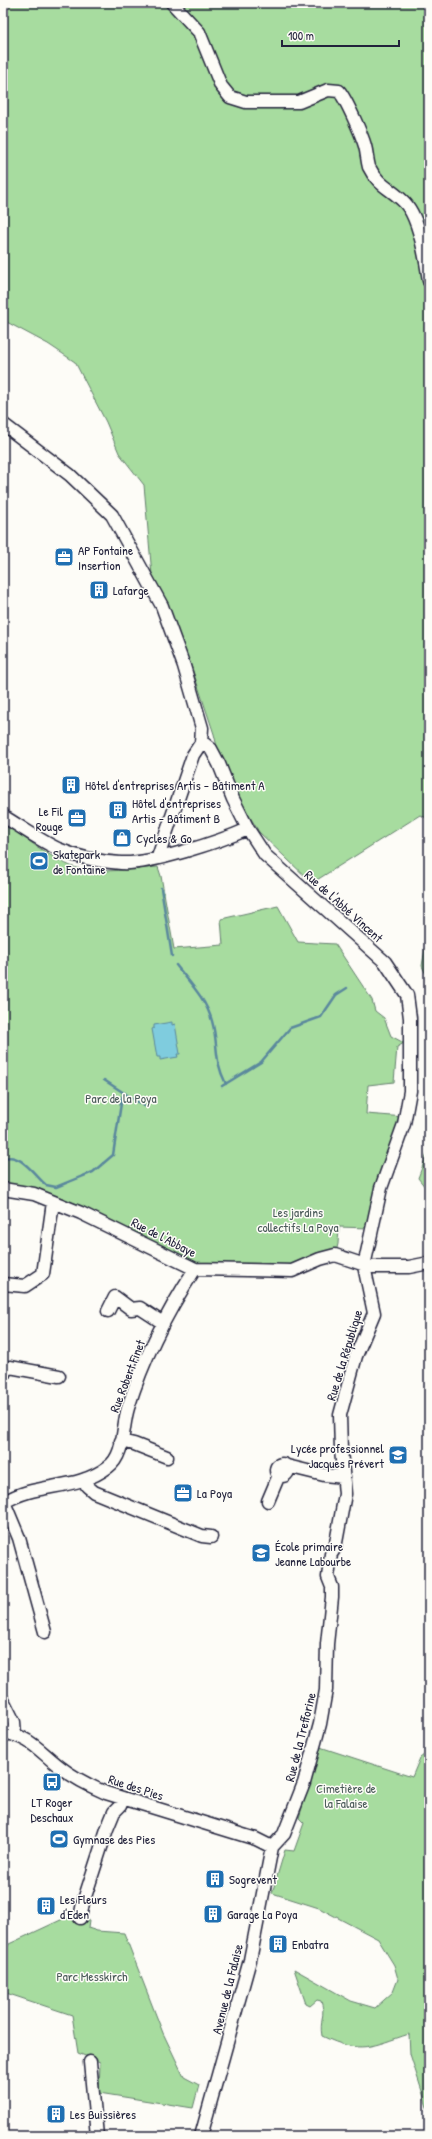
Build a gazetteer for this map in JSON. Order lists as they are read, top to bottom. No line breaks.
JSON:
{"streets":{"street":["Rue de l'Abbé Vincent","Rue de l'Abbaye","Rue de la République","Rue Robert Finet","Rue de la Trefforine","Rue des Pies","Avenue de la Falaise"]},"crossings":[["Rue de l'Abbé Vincent","Rue de l'Abbaye"],["Rue de l'Abbé Vincent","Rue de la République"],["Rue de l'Abbaye","Rue de la République"],["Rue de l'Abbaye","Rue Robert Finet"],["Rue de la République","Rue de la Trefforine"],["Rue de la Trefforine","Rue des Pies"],["Rue de la Trefforine","Avenue de la Falaise"],["Rue des Pies","Avenue de la Falaise"]],"parks":["Parc de la Poya","Les jardins collectifs La Poya","Cimetière de la Falaise","Parc Messkirch"],"places":{"office":["AP Fontaine Insertion","Le Fil Rouge","La Poya"],"building":["Lafarge","Hôtel d'entreprises Artis - Bâtiment A","Hôtel d'entreprises Artis - Bâtiment B","Sogrevent","Les Fleurs d'Eden","Garage La Poya","Enbatra","Les Buissières"],"shop":["Cycles & Go"],"sports":["Skatepark de Fontaine","Gymnase des Pies"],"school or university":["Lycée professionnel Jacques Prévert","École primaire Jeanne Labourbe"],"bus stop":["LT Roger Deschaux"]},"scale_bar":"100 m"}
